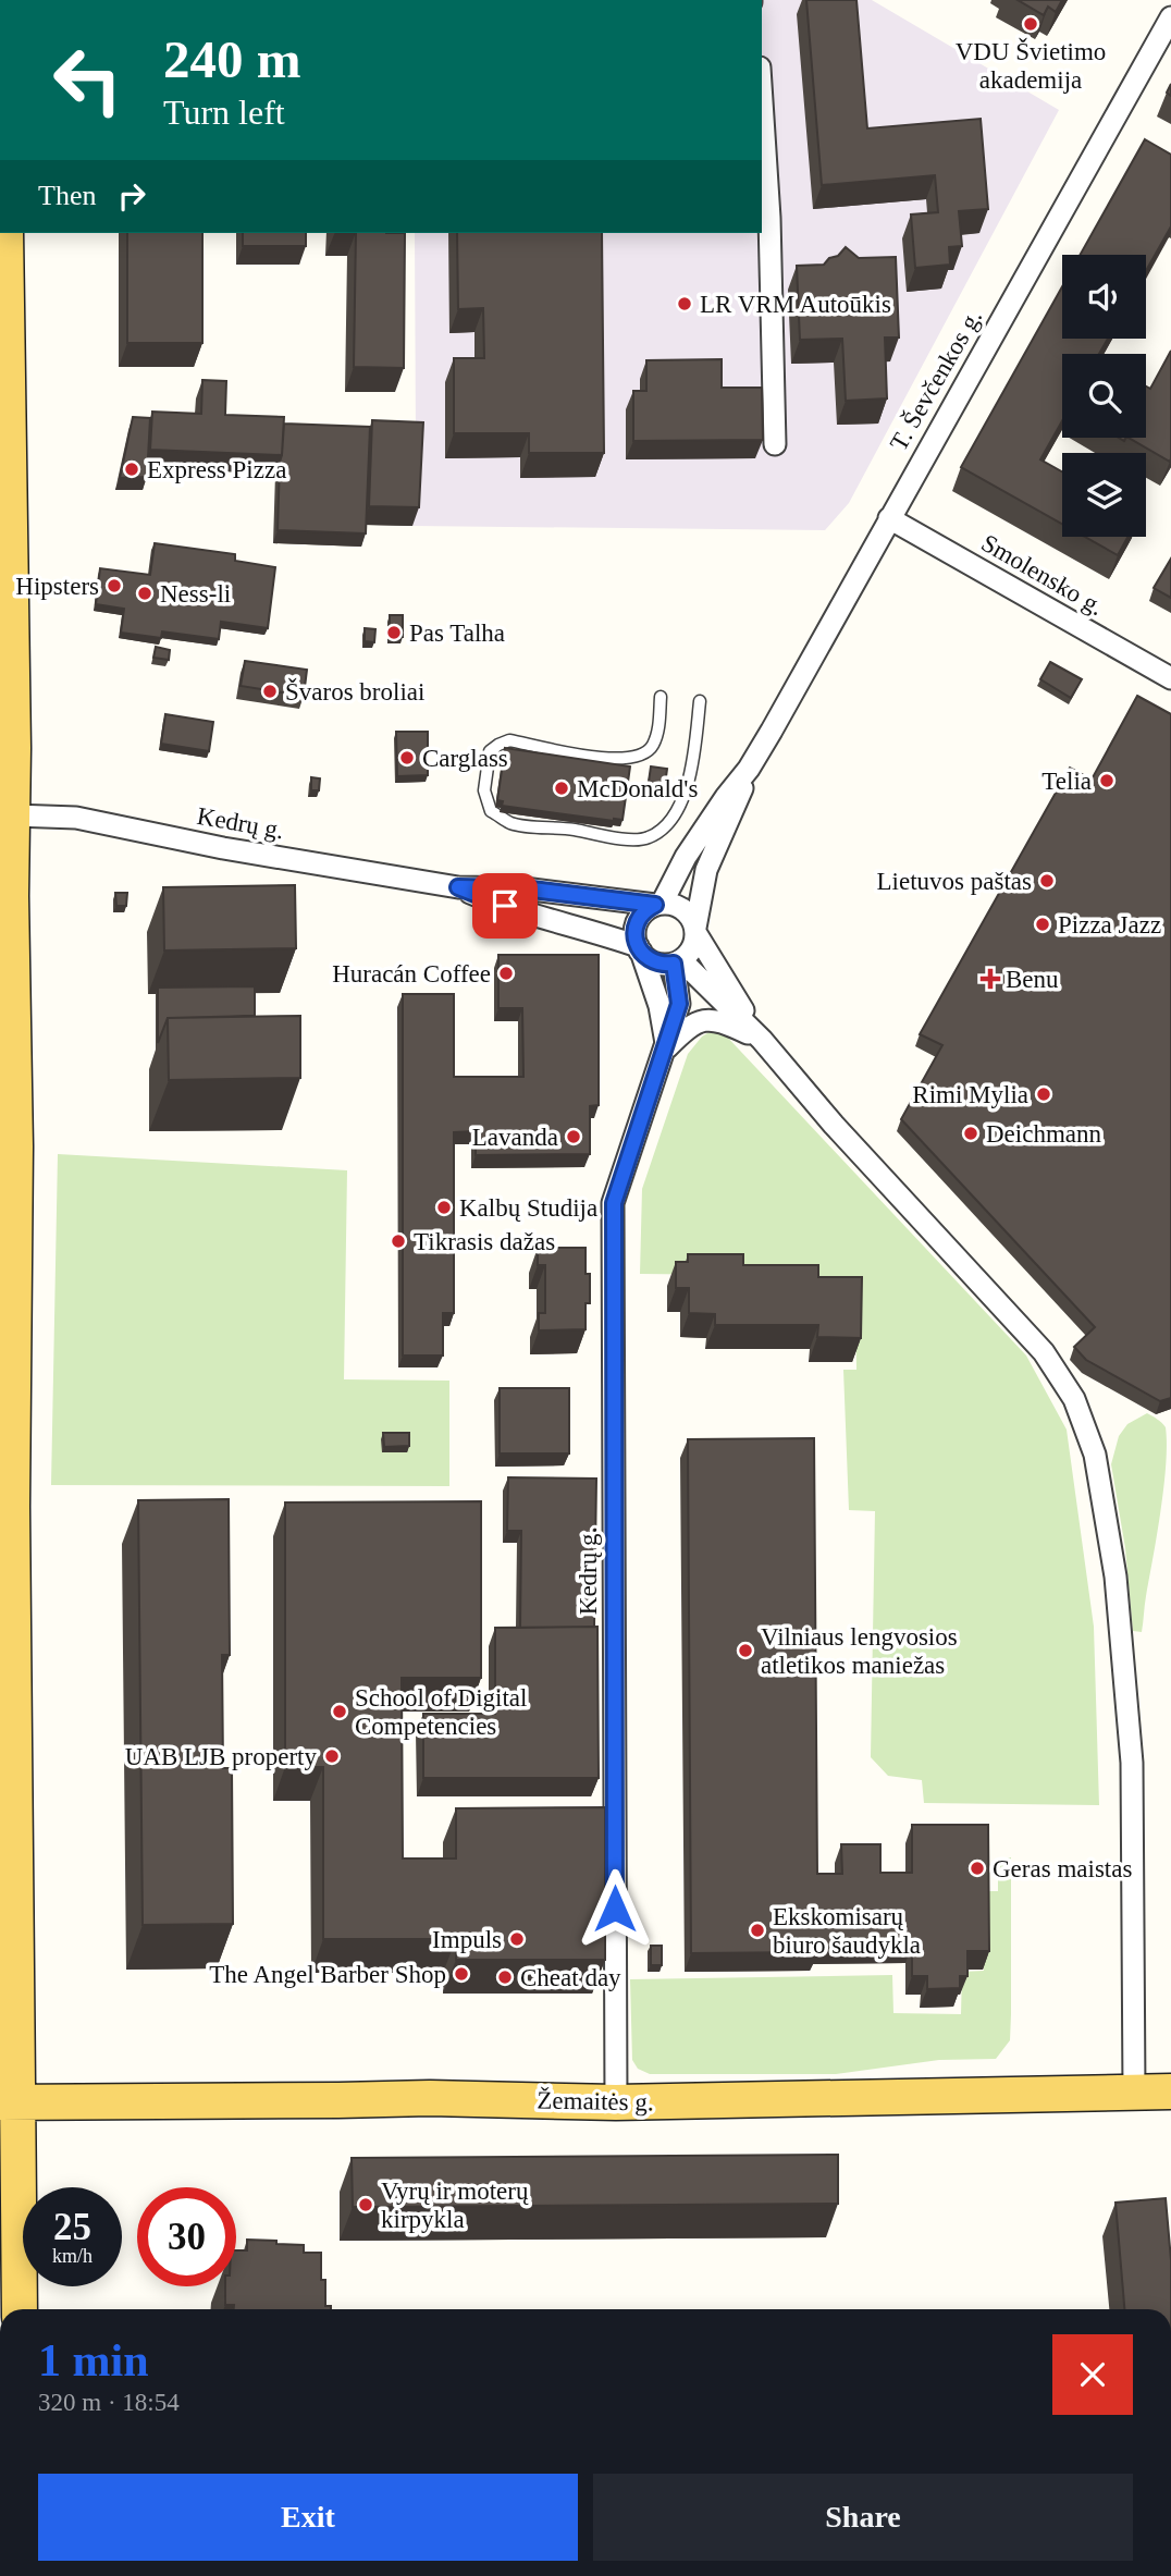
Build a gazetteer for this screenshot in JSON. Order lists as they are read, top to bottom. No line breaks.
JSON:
{"streets":{"main road":["Žemaitės g."],"street":["T. Ševčenkos g.","Smolensko g.","Kedrų g."]},"crossings":[["T. Ševčenkos g.","Smolensko g."],["T. Ševčenkos g.","Kedrų g."],["Kedrų g.","Žemaitės g."]],"places":{"other":["VDU Švietimo akademija","LR VRM Autoūkis","Express Pizza","Hipsters","Ness-li","Pas Talha","Švaros broliai","Carglass","Telia","McDonald's","Lietuvos paštas","Pizza Jazz","Huracán Coffee","Rimi Mylia","Deichmann","Lavanda","Kalbų Studija","Tikrasis dažas","Vilniaus lengvosios atletikos maniežas","School of Digital Competencies","UAB LJB property","Geras maistas","Ekskomisarų biuro šaudykla","Impuls","The Angel Barber Shop","Cheat day","Vyrų ir moterų kirpykla"],"health":["Benu"]},"page":{"turn":["240 m","Turn left"],"then":"Then","speed":"25 km/h","limit":"30","heading":["1 min","320 m · 18:54"],"buttons":["Exit","Share"]}}
